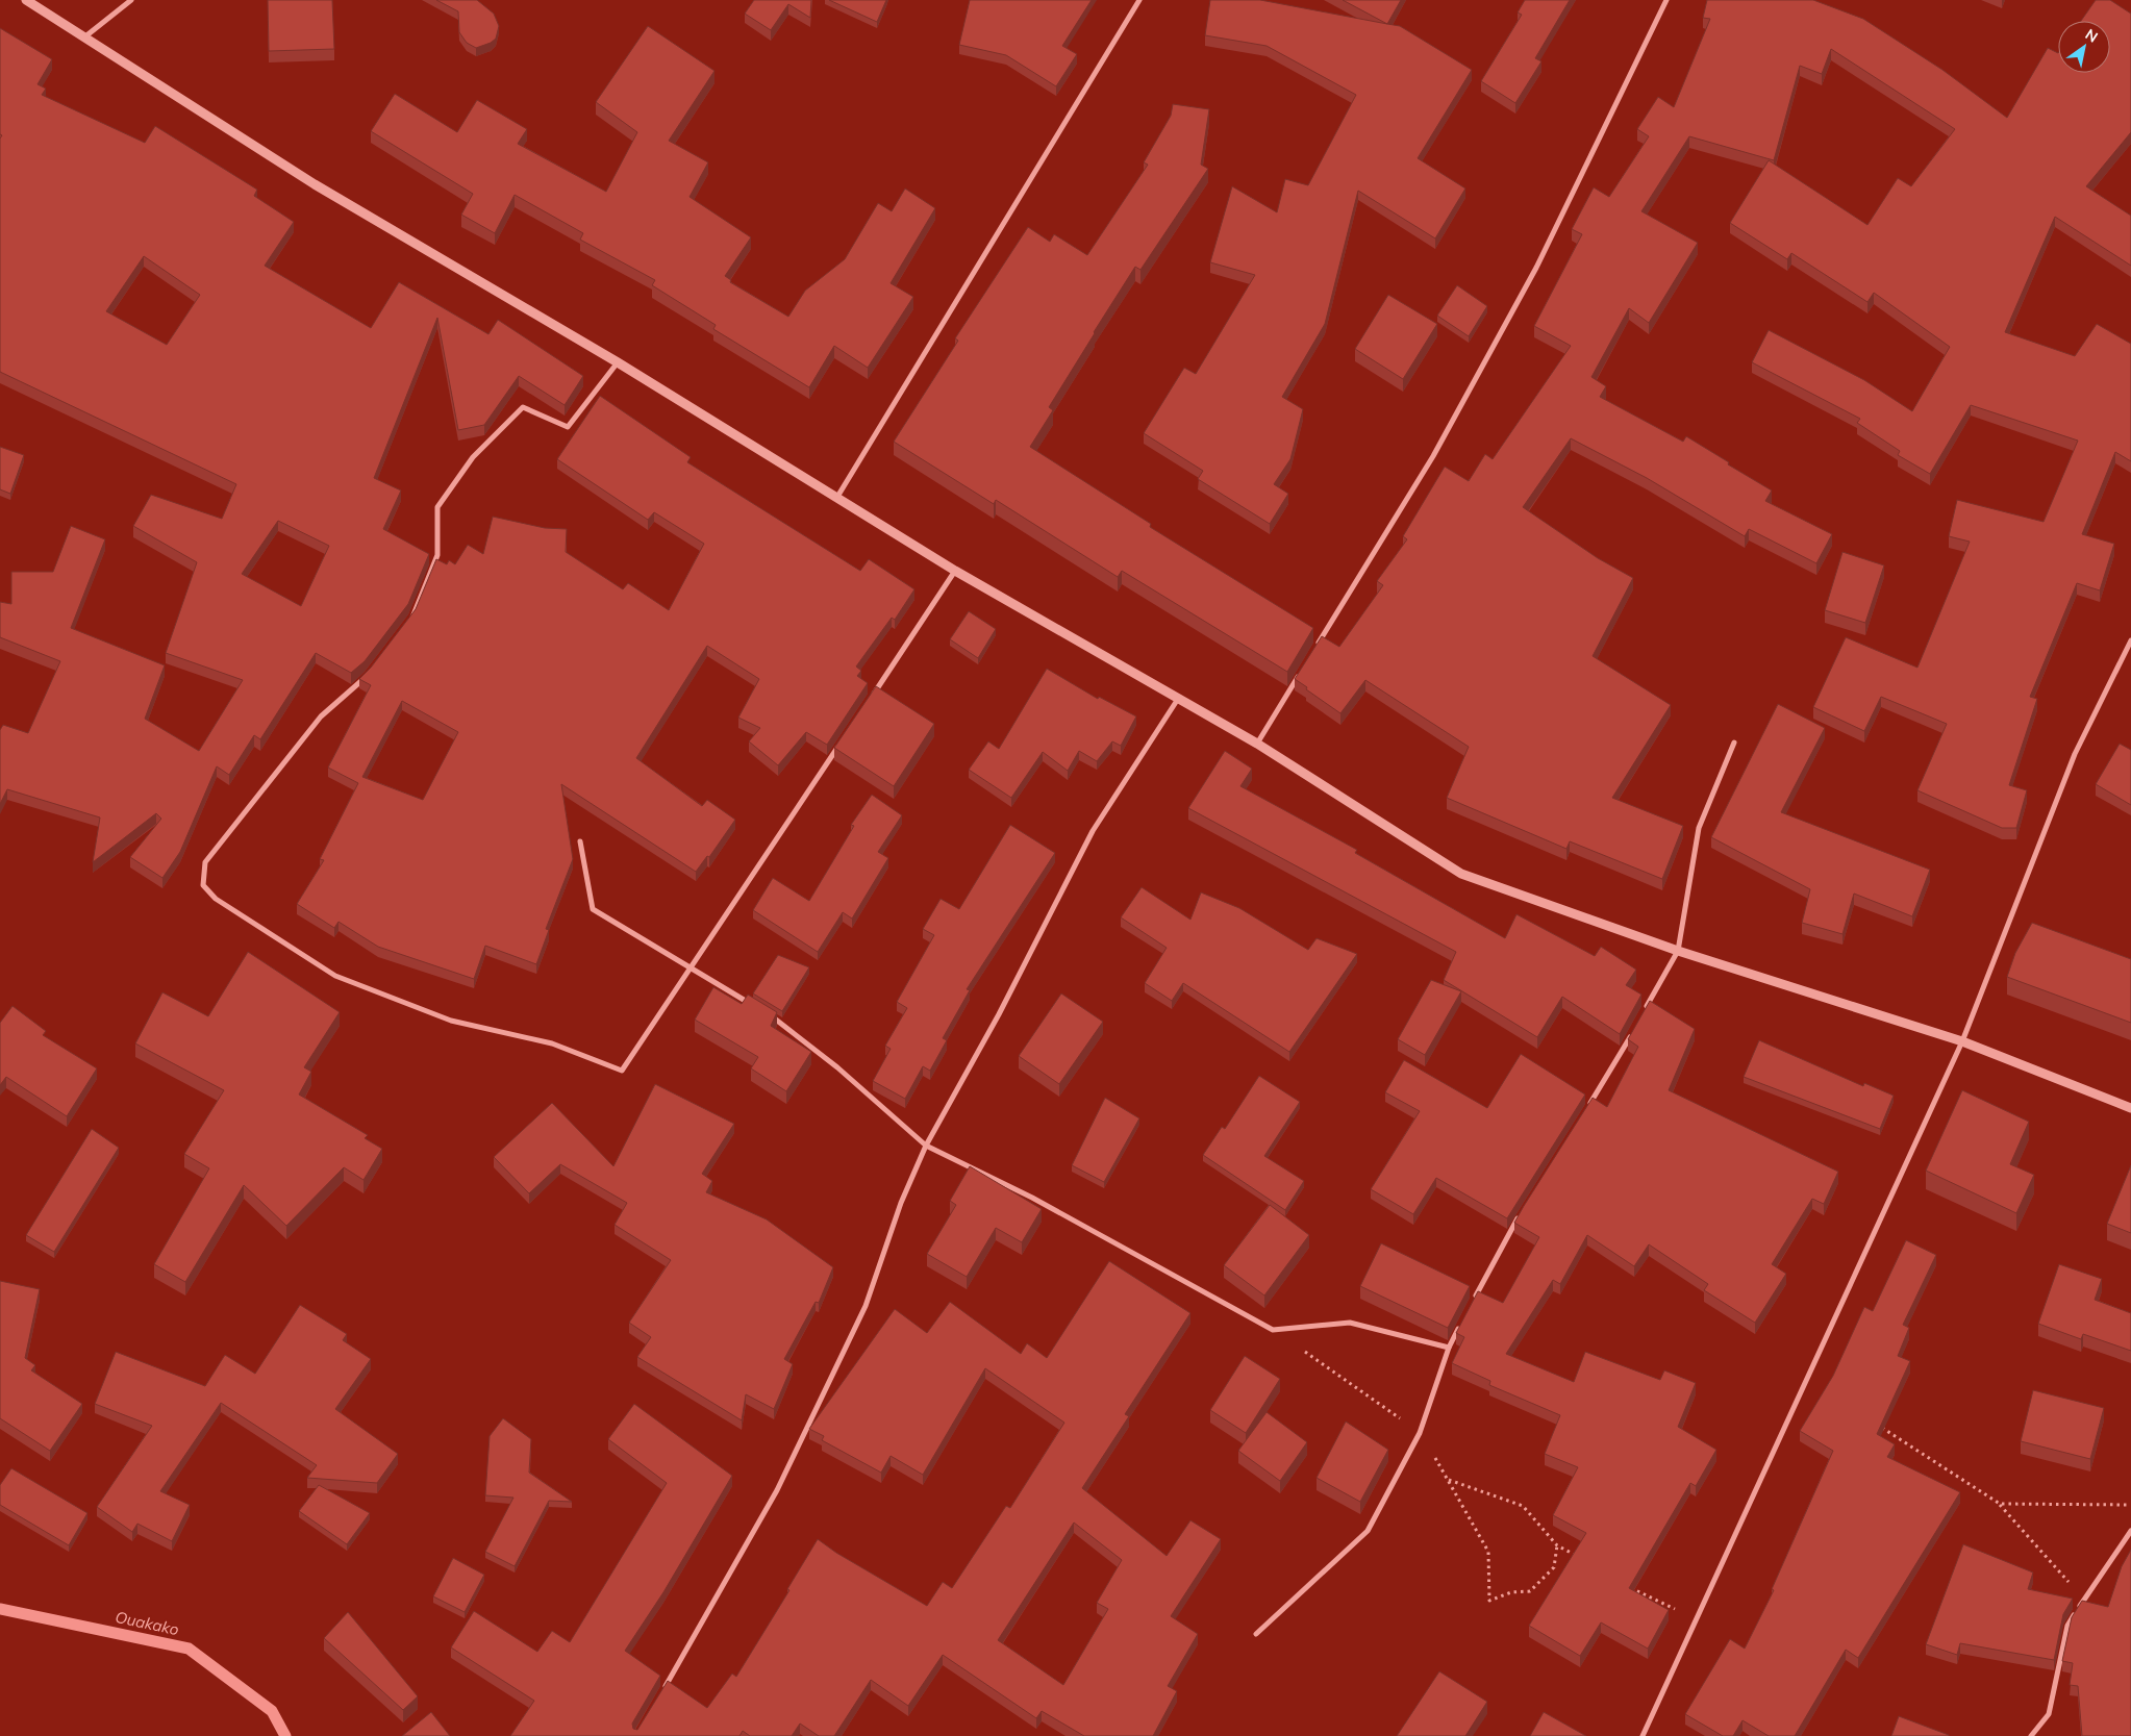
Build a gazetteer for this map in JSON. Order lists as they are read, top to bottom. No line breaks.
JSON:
{"water":["Ouakako"],"north":"top right"}
